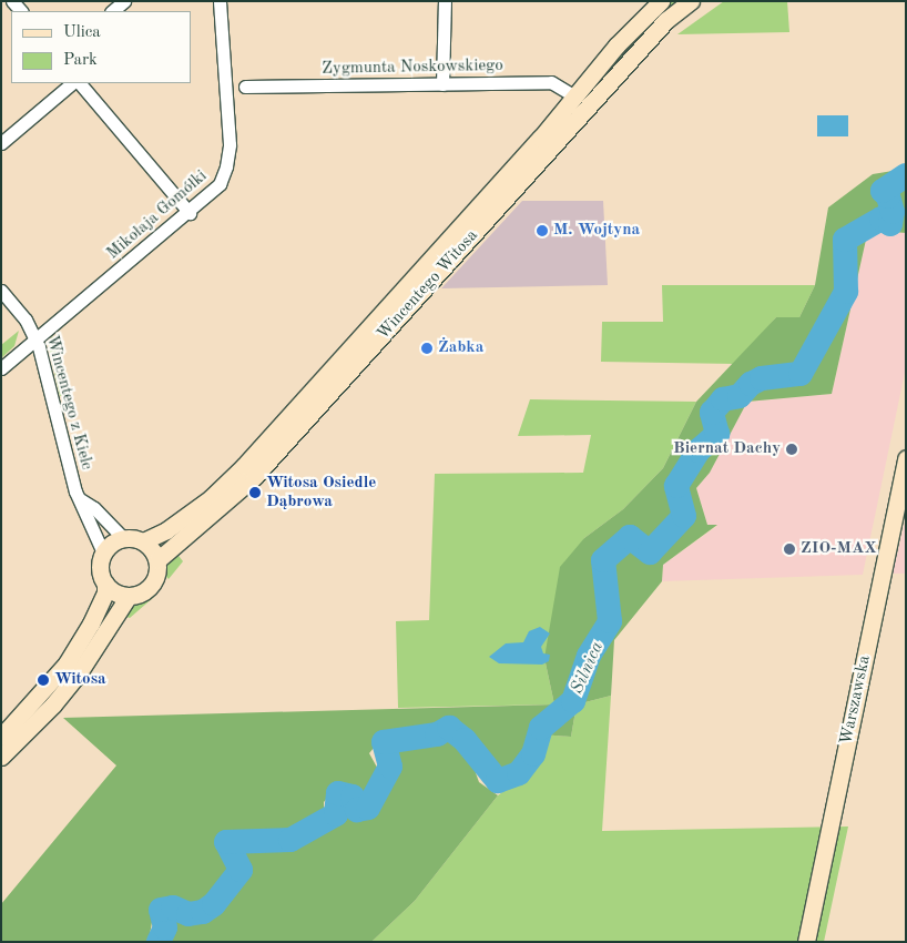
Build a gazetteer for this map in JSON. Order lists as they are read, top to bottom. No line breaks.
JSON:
{"streets":{"main road":["Wincentego Witosa","Warszawska"],"street":["Zygmunta Noskowskiego","Mikołaja Gomółki","Wincentego z Kielc"]},"crossings":[["Zygmunta Noskowskiego","Wincentego Witosa"],["Mikołaja Gomółki","Wincentego z Kielc"],["Wincentego Witosa","Wincentego z Kielc"]],"water":["Silnica"],"places":["M. Wojtyna","Żabka","Biernat Dachy","Witosa Osiedle Dąbrowa","ZIO-MAX","Witosa"],"legend":["Ulica","Park"]}
